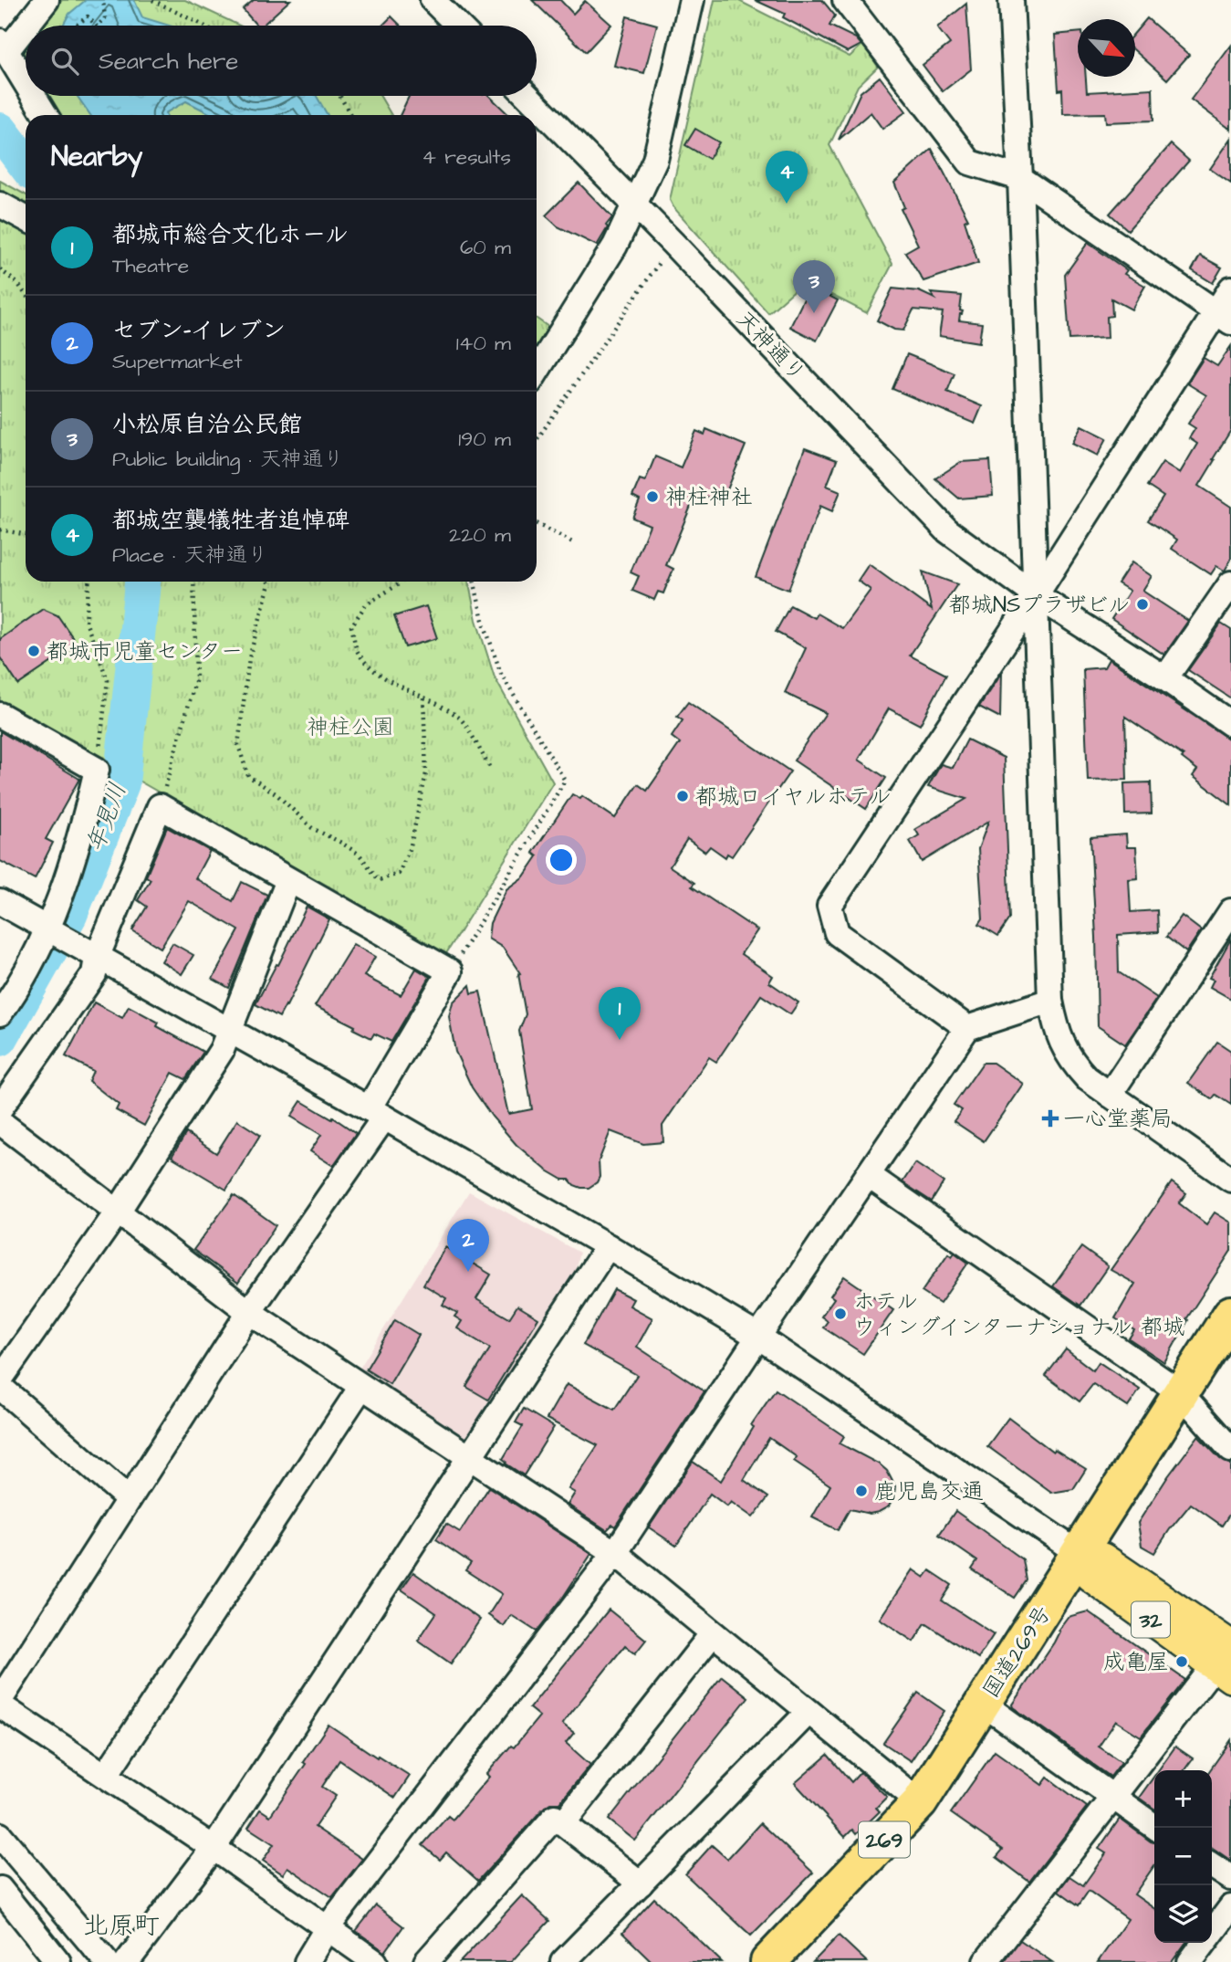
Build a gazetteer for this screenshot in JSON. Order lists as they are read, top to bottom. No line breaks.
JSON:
{"streets":{"highway":["国道269号","269"],"main road":["32"],"street":["天神通り"]},"crossings":[["32","国道269号"]],"districts":["北原町"],"water":["年見川"],"parks":["神柱公園"],"places":{"other":["神柱神社","都城NSプラザビル","都城市児童センター","都城ロイヤルホテル","ホテル ウィングインターナショナル 都城","鹿児島交通","成亀屋"],"health":["一心堂薬局"]},"north":"bottom right","page":{"search":"Search here","heading":["Nearby","4 results"],"pins":["4","3","1","2"],"list":[{"mark":"1","name":"都城市総合文化ホール","note":"Theatre","value":"60 m"},{"mark":"2","name":"セブン-イレブン","note":"Supermarket","value":"140 m"},{"mark":"3","name":"小松原自治公民館","note":"Public building · 天神通り","value":"190 m"},{"mark":"4","name":"都城空襲犠牲者追悼碑","note":"Place · 天神通り","value":"220 m"}],"map_buttons":["+","−"]}}
